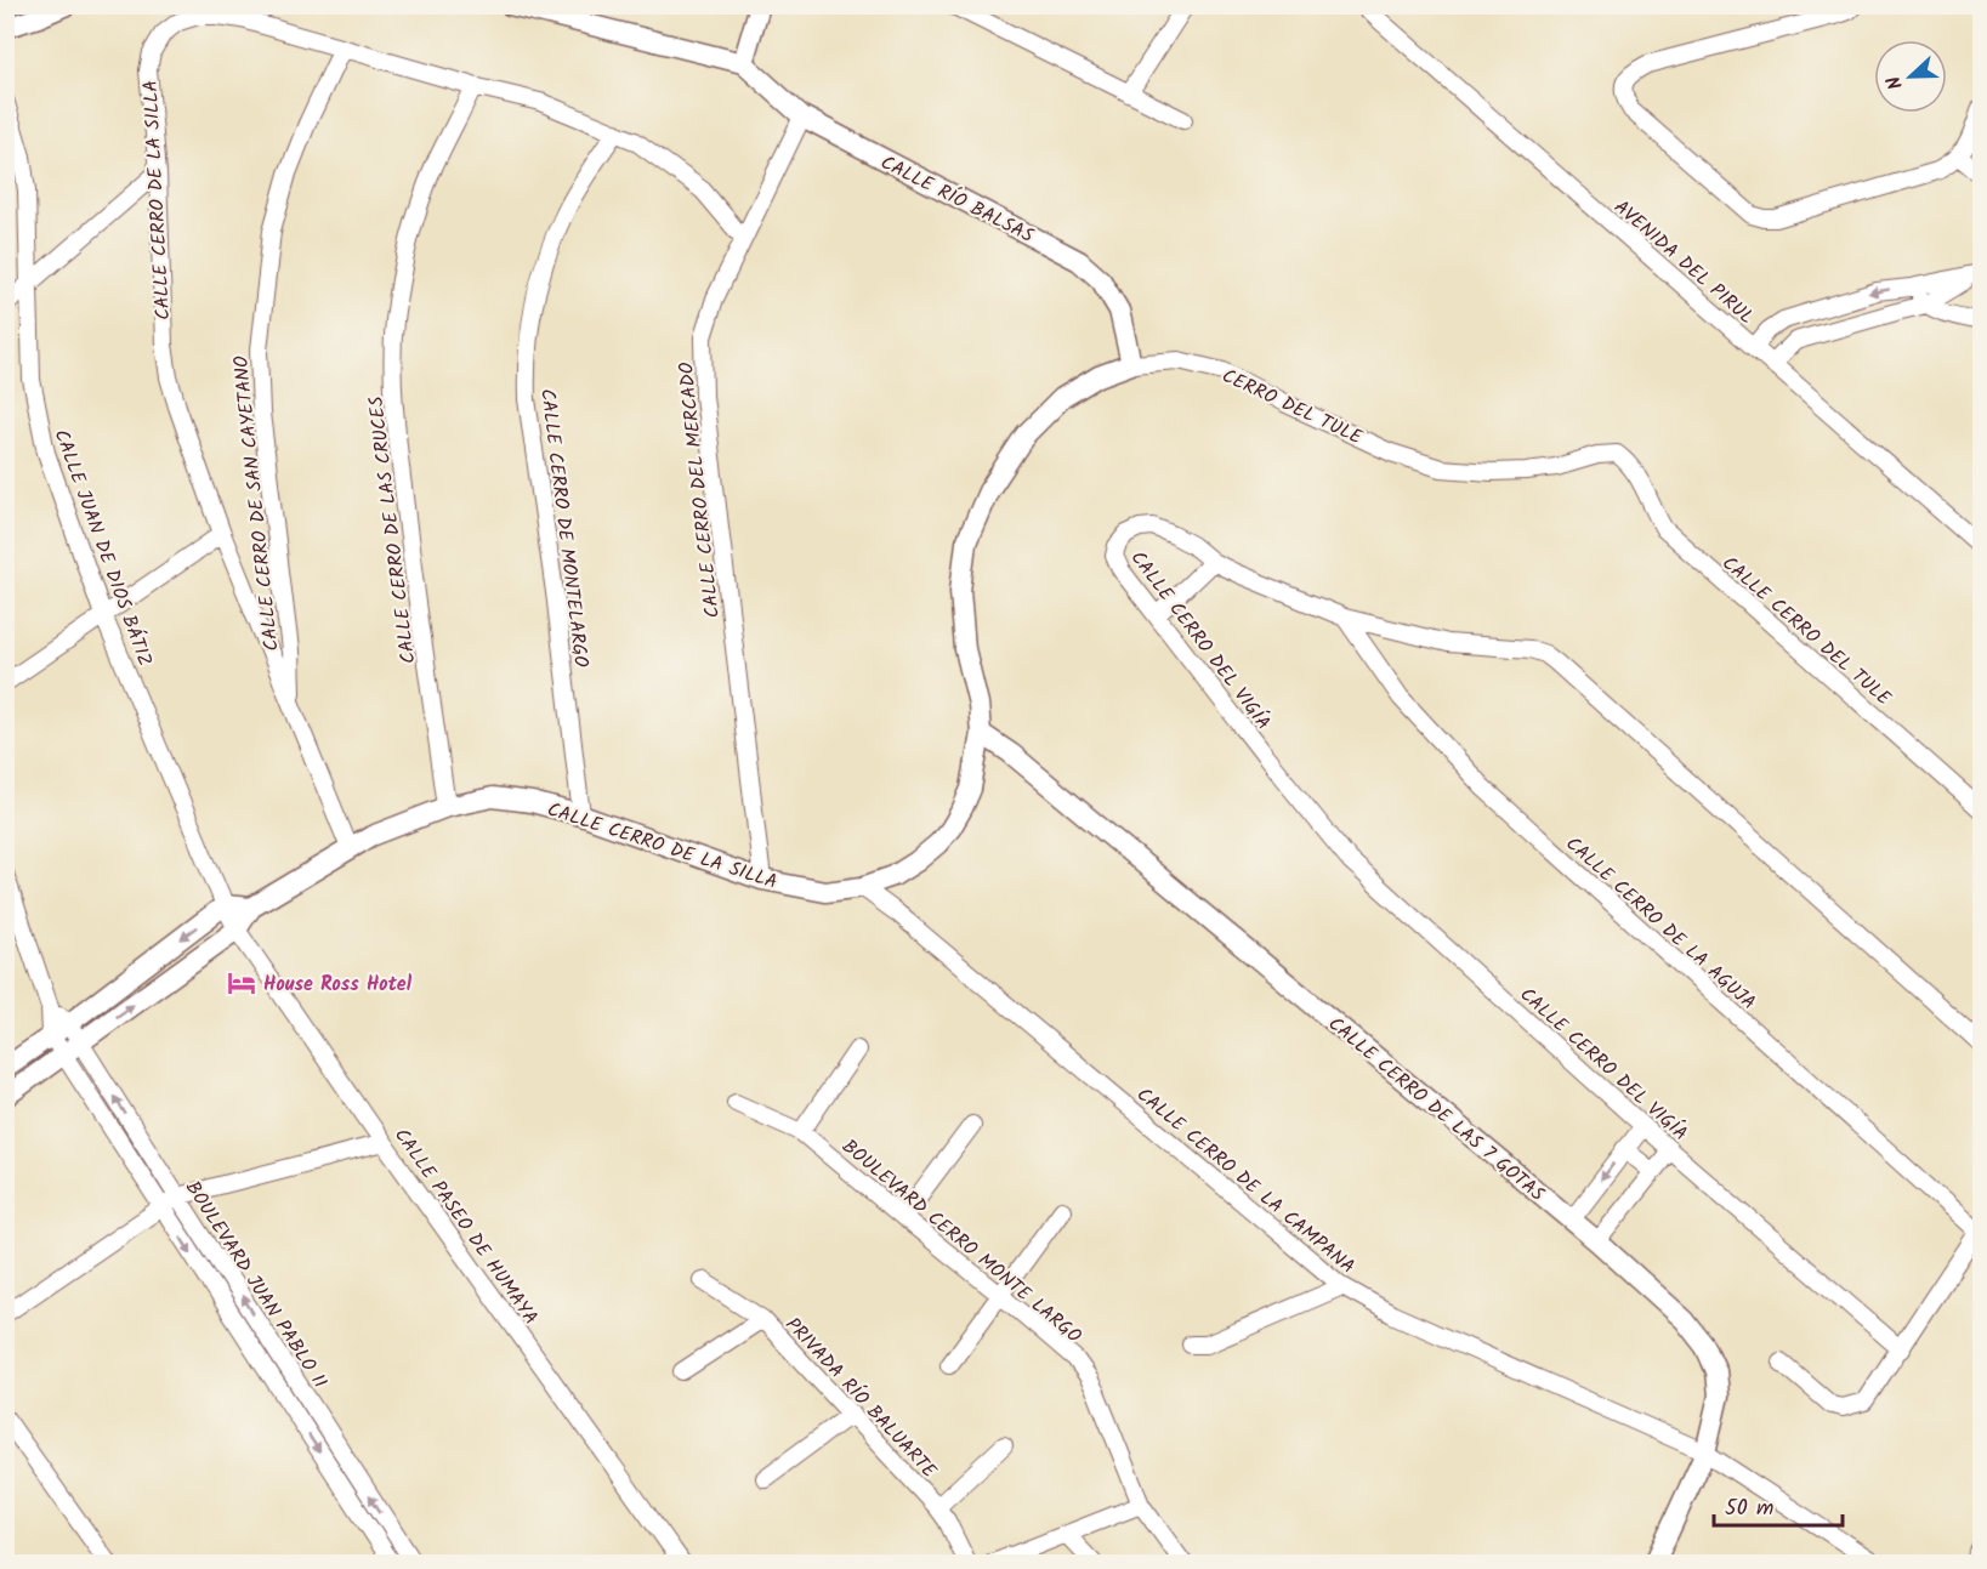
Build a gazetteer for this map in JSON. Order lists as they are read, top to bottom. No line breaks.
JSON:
{"streets":{"street":["CALLE RÍO BALSAS","CALLE CERRO DE LA SILLA","AVENIDA DEL PIRUL","CERRO DEL TULE","CALLE CERRO DEL MERCADO","CALLE CERRO DE SAN CAYETANO","CALLE CERRO DE MONTELARGO","CALLE CERRO DE LAS CRUCES","CALLE JUAN DE DIOS BÁTIZ","CALLE CERRO DEL TULE","CALLE CERRO DEL VIGÍA","CALLE CERRO DE LA AGUJA","CALLE CERRO DE LAS 7 GOTAS","CALLE CERRO DE LA CAMPANA","CALLE PASEO DE HUMAYA","BOULEVARD CERRO MONTE LARGO","BOULEVARD JUAN PABLO II","PRIVADA RÍO BALUARTE"]},"crossings":[["CALLE RÍO BALSAS","CERRO DEL TULE"],["CALLE RÍO BALSAS","CALLE CERRO DEL MERCADO"],["CALLE CERRO DE LA SILLA","CERRO DEL TULE"],["CALLE CERRO DE LA SILLA","CALLE CERRO DEL MERCADO"],["CALLE CERRO DE LA SILLA","CALLE CERRO DE SAN CAYETANO"],["CALLE CERRO DE LA SILLA","CALLE CERRO DE MONTELARGO"],["CALLE CERRO DE LA SILLA","CALLE CERRO DE LAS CRUCES"],["CALLE CERRO DE LA SILLA","CALLE CERRO DE LAS 7 GOTAS"],["CALLE CERRO DE LA SILLA","CALLE CERRO DE LA CAMPANA"],["CERRO DEL TULE","CALLE CERRO DEL TULE"],["CERRO DEL TULE","CALLE CERRO DE LAS 7 GOTAS"],["CALLE JUAN DE DIOS BÁTIZ","CALLE PASEO DE HUMAYA"],["CALLE CERRO DEL VIGÍA","CALLE CERRO DE LA AGUJA"],["CALLE CERRO DE LAS 7 GOTAS","CALLE CERRO DE LA CAMPANA"]],"places":{"hotel":["House Ross Hotel"]},"scale_bar":"50 m","north":"left"}
